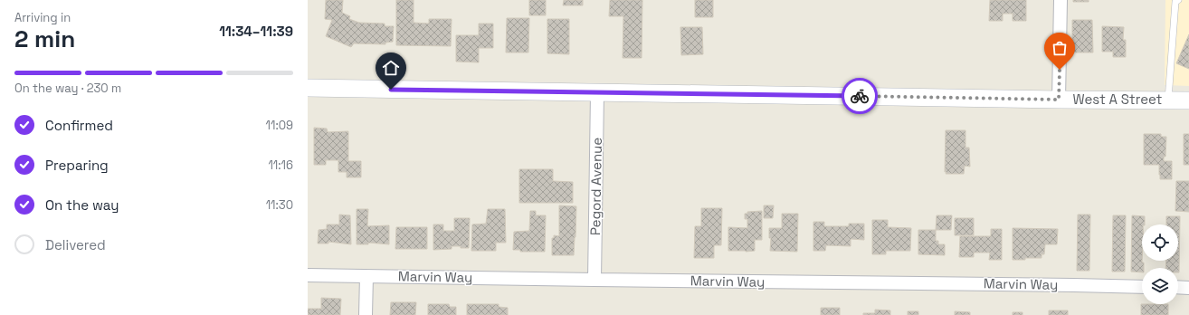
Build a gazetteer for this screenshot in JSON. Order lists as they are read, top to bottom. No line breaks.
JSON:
{"streets":{"main road":["West A Street"],"street":["Pegord Avenue","Marvin Way"]},"crossings":[["West A Street","Pegord Avenue"],["Pegord Avenue","Marvin Way"]],"page":{"heading":["2 min","Arriving in","11:34–11:39"],"bar":"On the way · 230 m","list":[["Confirmed","11:09"],["Preparing","11:16"],["On the way","11:30"],"Delivered"]}}
